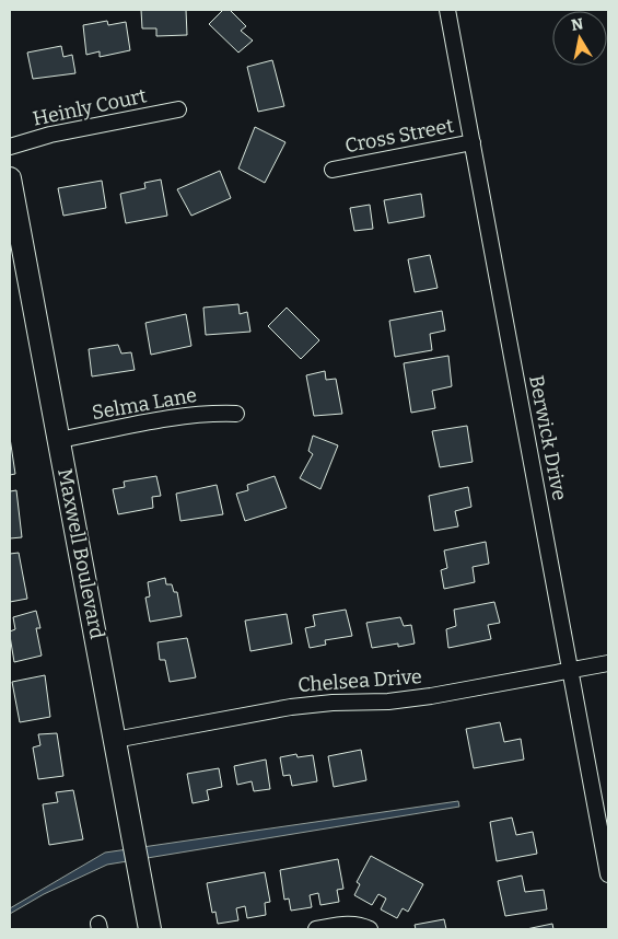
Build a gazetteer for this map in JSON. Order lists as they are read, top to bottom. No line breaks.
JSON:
{"streets":{"street":["Heinly Court","Cross Street","Selma Lane","Berwick Drive","Maxwell Boulevard","Chelsea Drive"]},"crossings":[["Cross Street","Berwick Drive"],["Selma Lane","Maxwell Boulevard"],["Berwick Drive","Chelsea Drive"],["Maxwell Boulevard","Chelsea Drive"]],"north":"top"}
